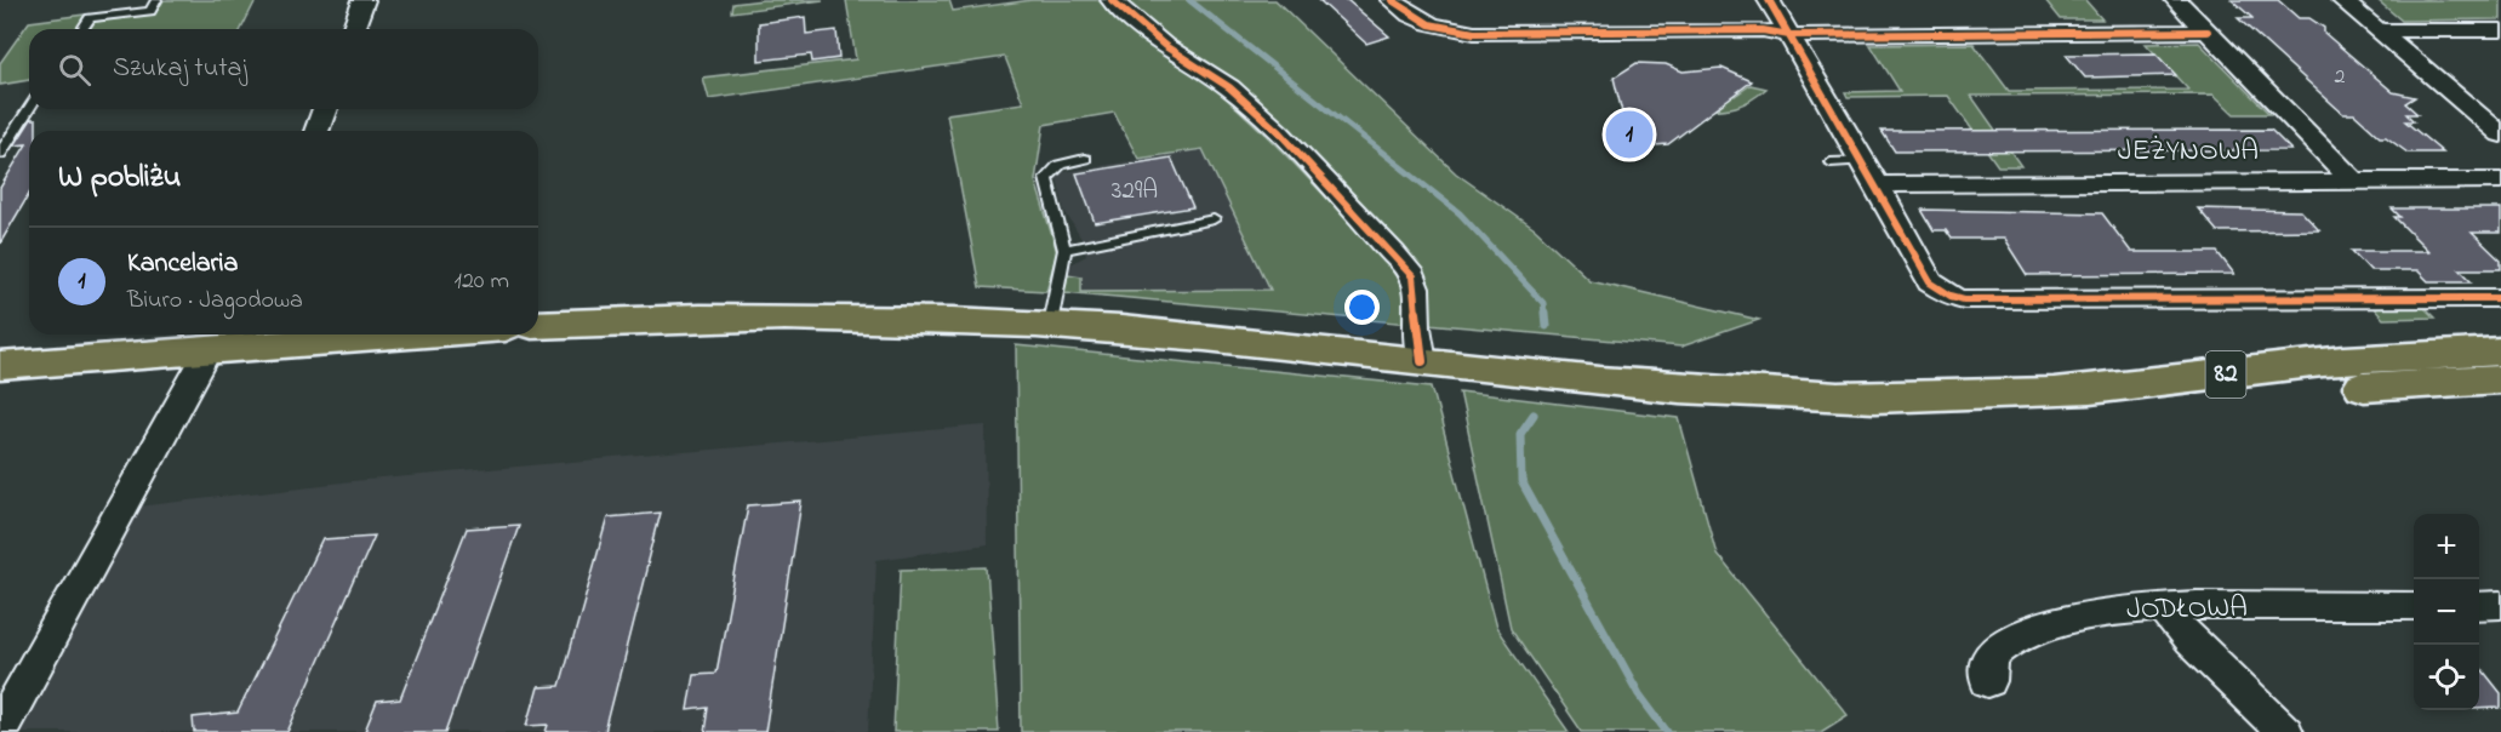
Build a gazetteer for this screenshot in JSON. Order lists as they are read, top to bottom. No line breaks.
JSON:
{"streets":{"main road":["82"],"street":["JEŻYNOWA","JODŁOWA"]},"house_numbers":["2","329A"],"page":{"search":"Szukaj tutaj","pins":"1","heading":"W pobliżu","list":[{"mark":"1","name":"Kancelaria","note":"Biuro · Jagodowa","value":"120 m"}],"map_buttons":["+","−"]}}
